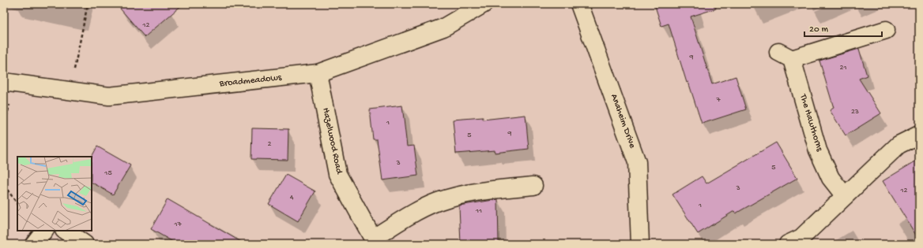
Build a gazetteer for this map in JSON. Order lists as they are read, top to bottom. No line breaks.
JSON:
{"streets":{"street":["Broadmeadows","Anaheim Drive","The Hawthorns","Hazelwood Road"]},"crossings":[["Broadmeadows","Hazelwood Road"]],"house_numbers":["12","9","21","7","23","1","9","5","2","3","5","15","3","12","4","1","11","17"],"scale_bar":"20 m"}
